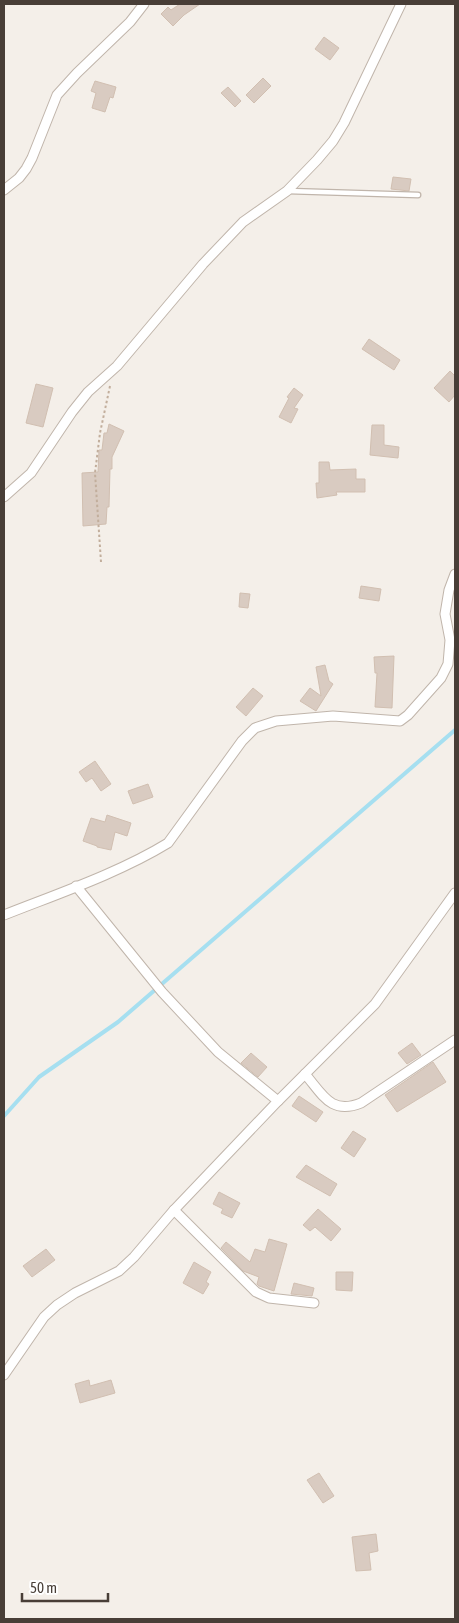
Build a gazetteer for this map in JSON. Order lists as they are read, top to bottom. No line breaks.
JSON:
{"scale_bar":"50 m"}
